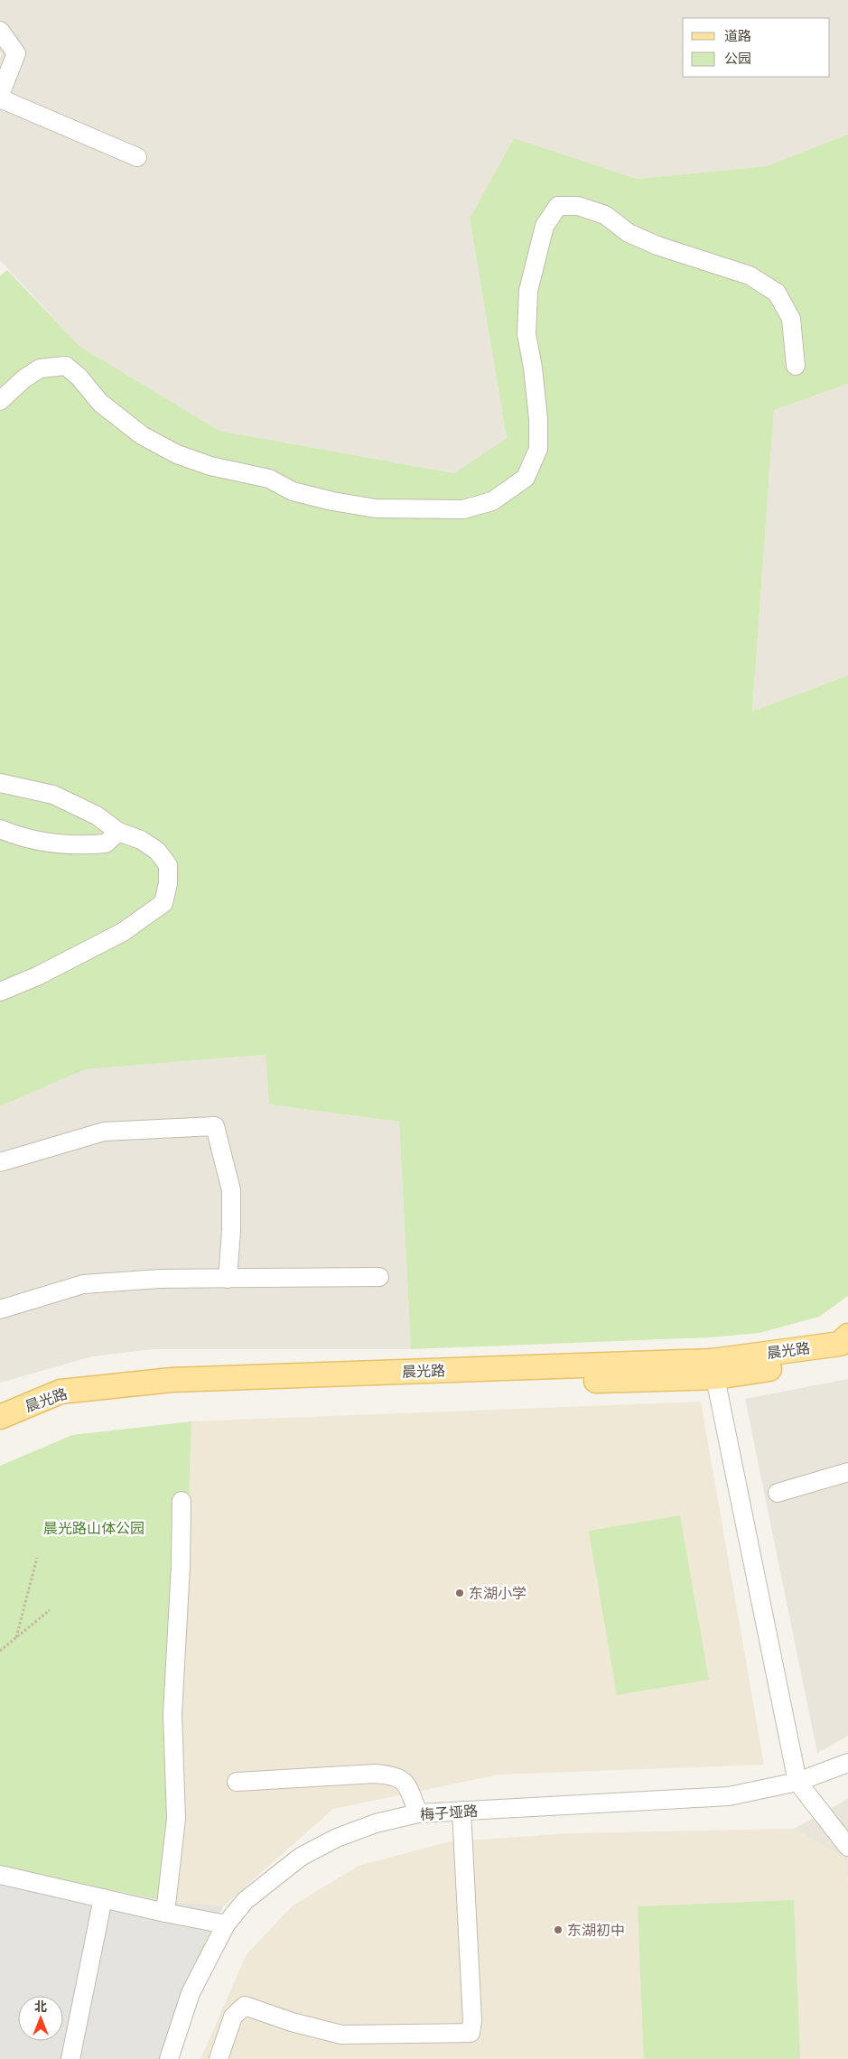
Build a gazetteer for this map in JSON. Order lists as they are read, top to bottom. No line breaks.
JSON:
{"streets":{"main road":["晨光路"],"street":["梅子垭路"]},"parks":["晨光路山体公园"],"places":["东湖小学","东湖初中"],"legend":["道路","公园"],"north":"top"}
